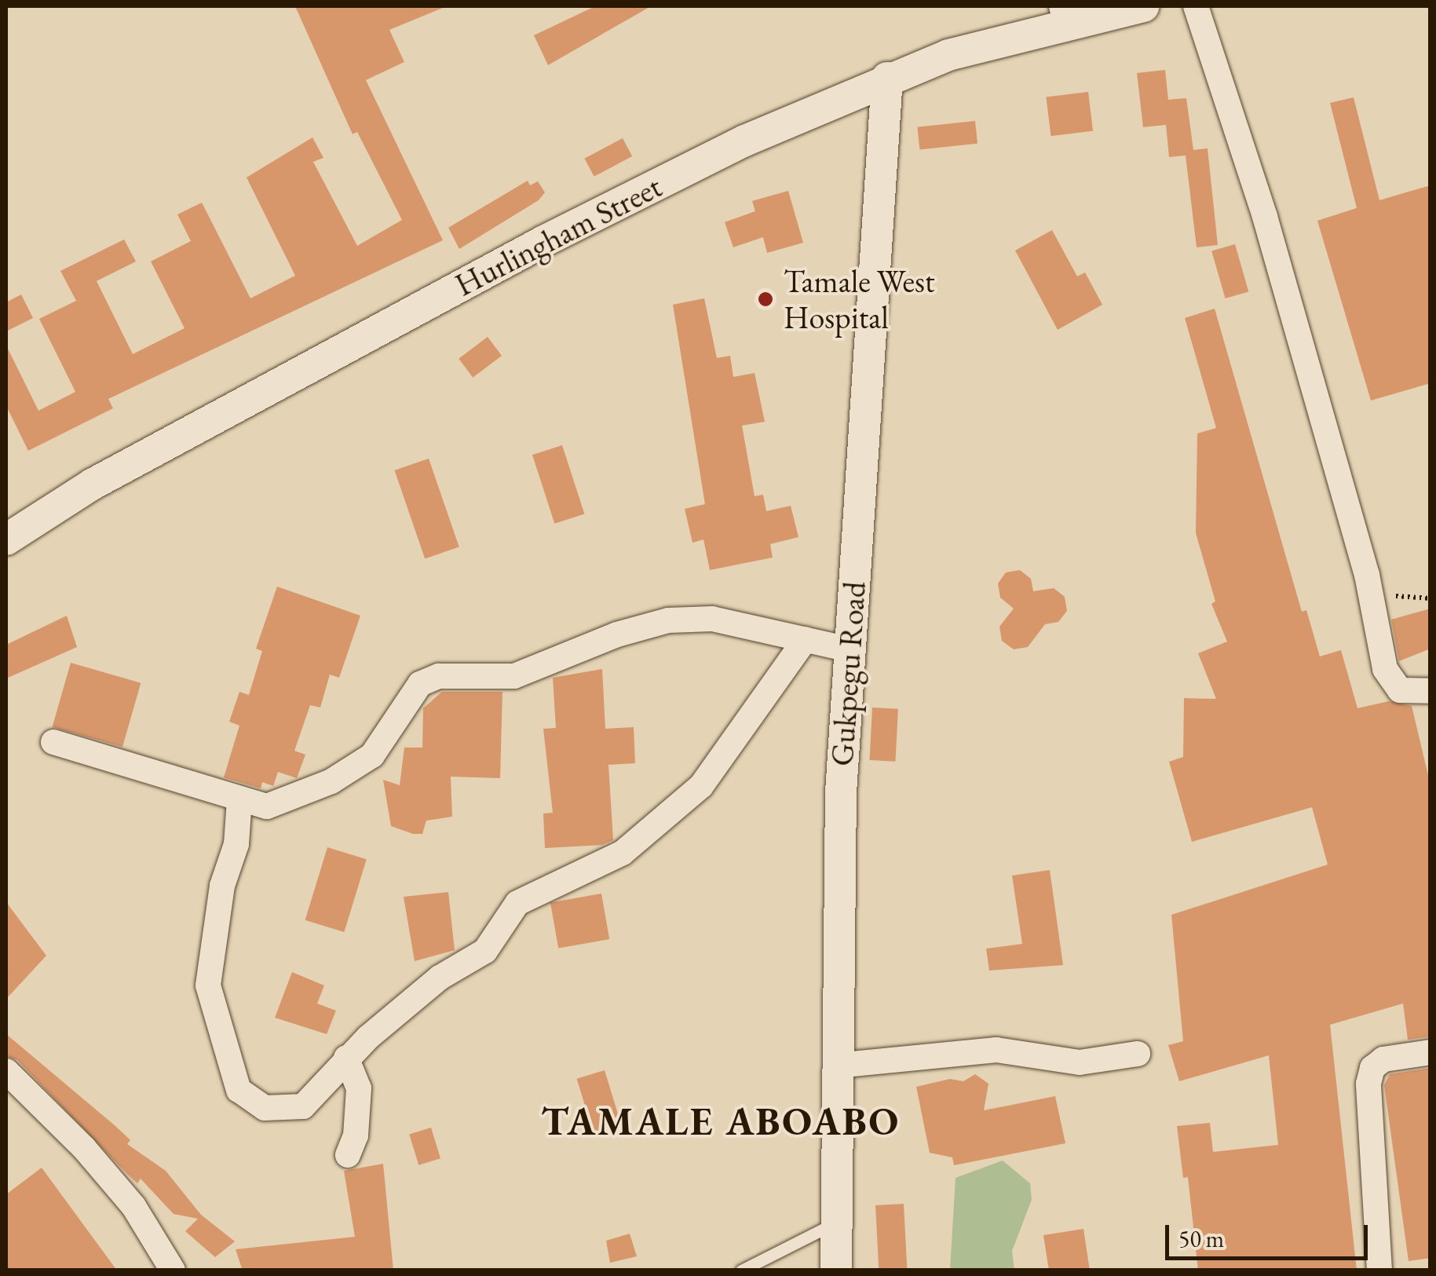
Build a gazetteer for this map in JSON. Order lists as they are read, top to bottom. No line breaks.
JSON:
{"streets":{"street":["Hurlingham Street","Gukpegu Road"]},"crossings":[["Hurlingham Street","Gukpegu Road"]],"districts":["TAMALE ABOABO"],"places":["Tamale West Hospital"],"scale_bar":"50 m"}
